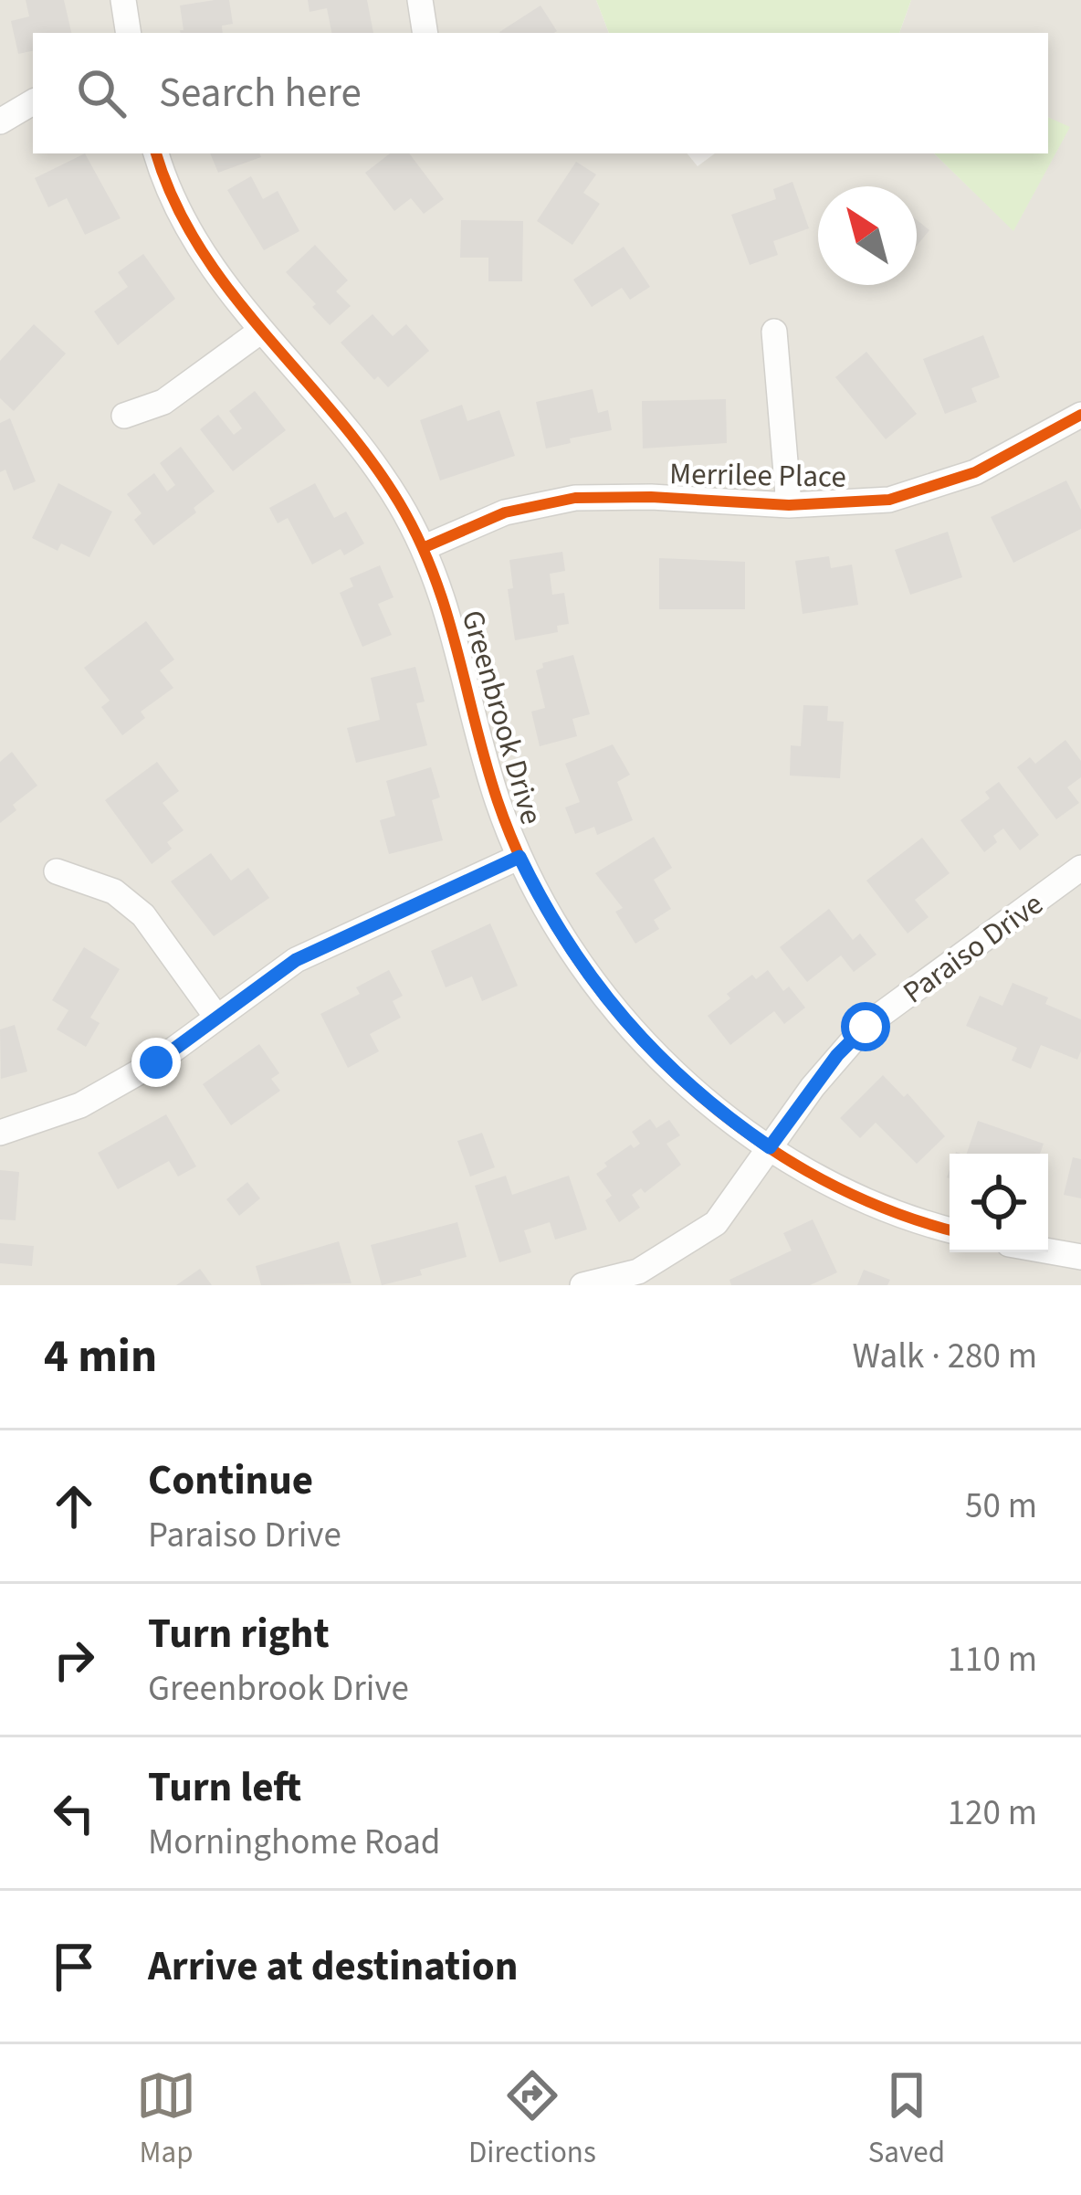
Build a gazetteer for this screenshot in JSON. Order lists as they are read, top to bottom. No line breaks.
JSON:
{"streets":{"street":["Merrilee Place","Greenbrook Drive","Paraiso Drive"]},"crossings":[["Merrilee Place","Greenbrook Drive"],["Greenbrook Drive","Paraiso Drive"]],"north":"top left","page":{"search":"Search here","heading":["4 min","Walk · 280 m"],"list":[["Continue","Paraiso Drive","50 m"],["Turn right","Greenbrook Drive","110 m"],["Turn left","Morninghome Road","120 m"],"Arrive at destination"],"nav":["Map","Directions","Saved"]}}
